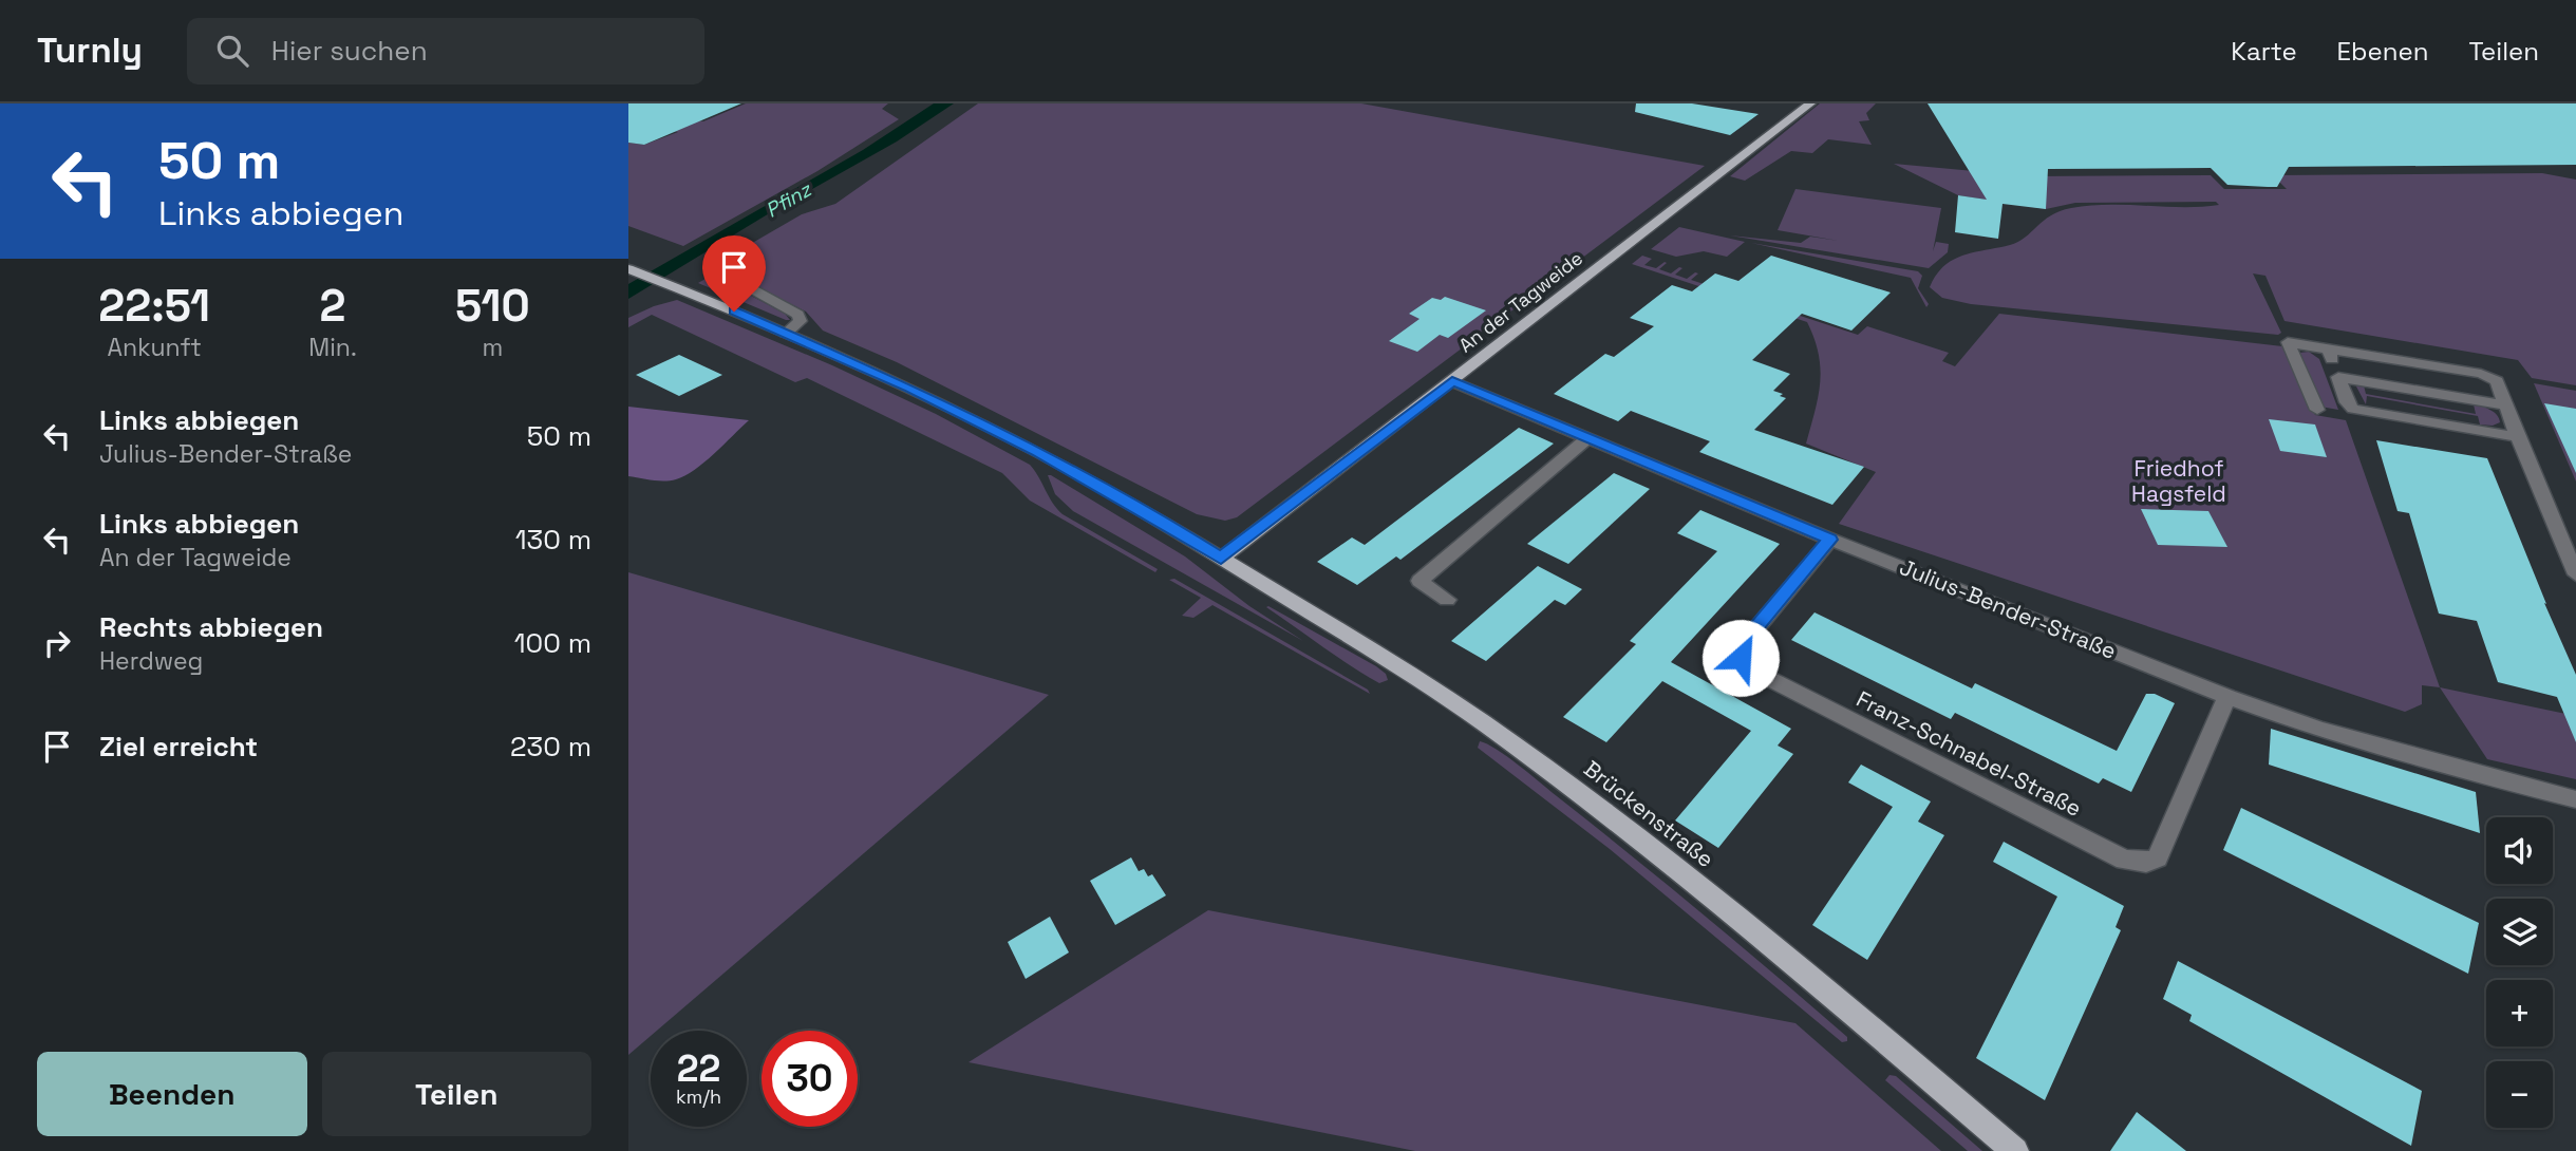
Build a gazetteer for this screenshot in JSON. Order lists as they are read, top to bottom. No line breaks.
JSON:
{"streets":{"main road":["An der Tagweide","Brückenstraße"],"street":["Julius-Bender-Straße","Franz-Schnabel-Straße"]},"crossings":[["An der Tagweide","Julius-Bender-Straße"],["An der Tagweide","Brückenstraße"],["Julius-Bender-Straße","Franz-Schnabel-Straße"]],"water":["Pfinz"],"parks":["Friedhof Hagsfeld"],"page":{"header":"Turnly","search":"Hier suchen","nav":["Karte","Ebenen","Teilen"],"turn":["50 m","Links abbiegen"],"eta":["22:51","Ankunft","2","Min.","510","m"],"list":[{"name":"Links abbiegen","note":"Julius-Bender-Straße","value":"50 m"},{"name":"Links abbiegen","note":"An der Tagweide","value":"130 m"},{"name":"Rechts abbiegen","note":"Herdweg","value":"100 m"},{"name":"Ziel erreicht","value":"230 m"}],"map_buttons":["+","−"],"speed":"22 km/h","limit":"30","buttons":["Beenden","Teilen"]}}
